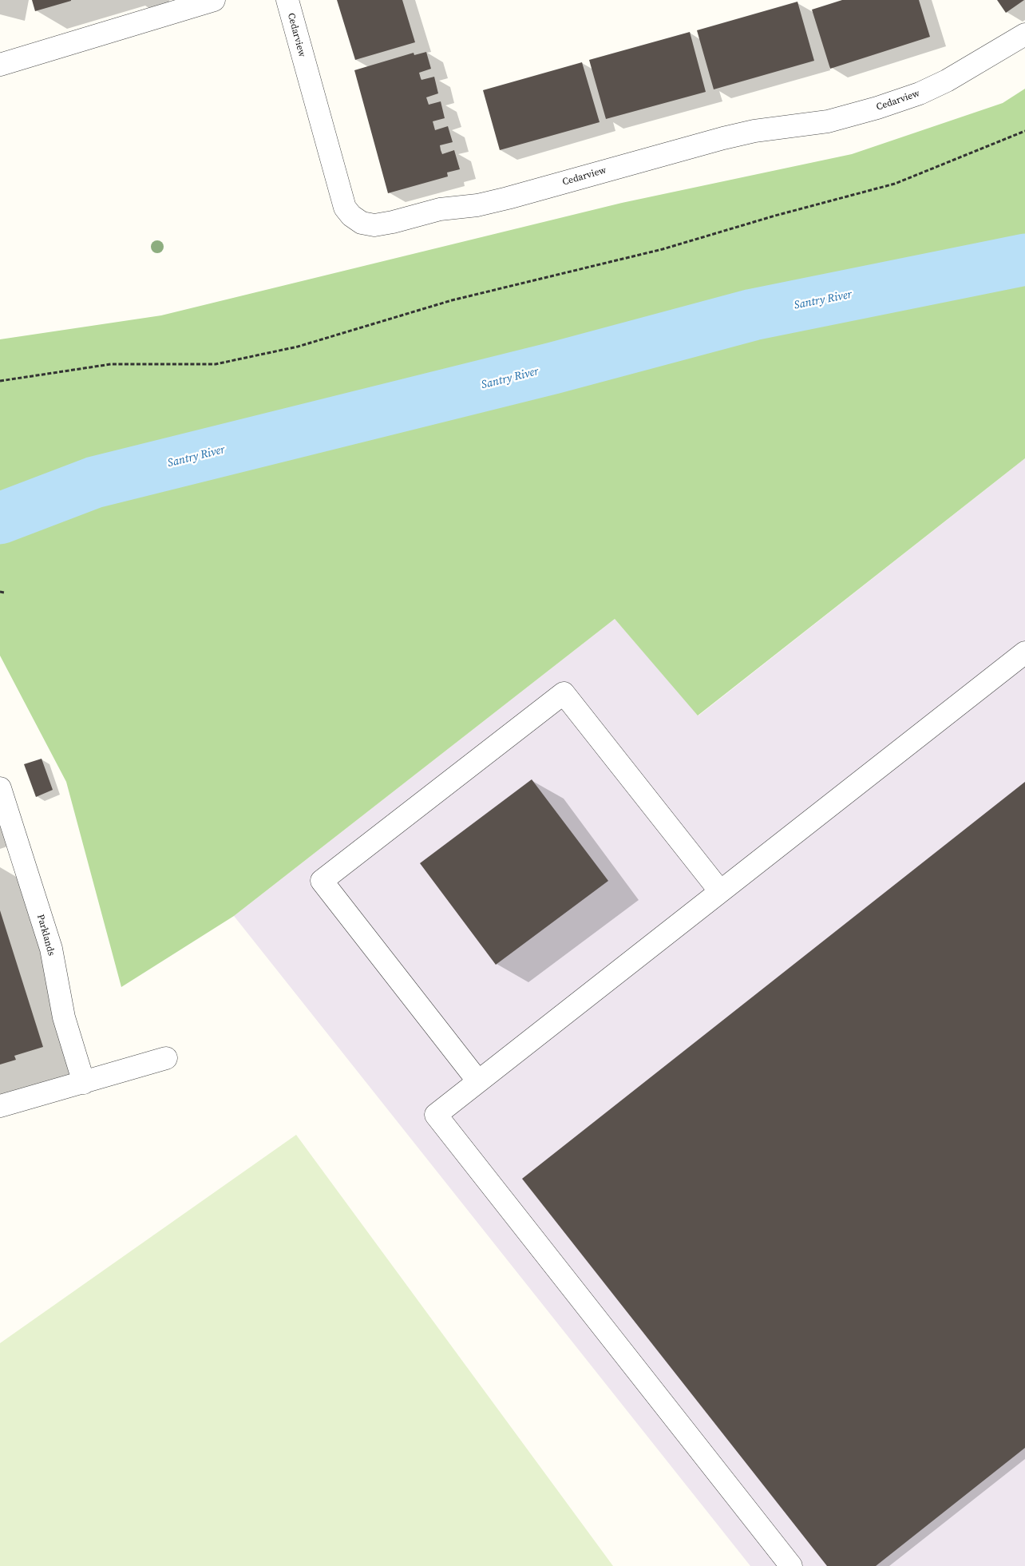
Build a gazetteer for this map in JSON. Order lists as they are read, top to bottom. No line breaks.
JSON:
{"streets":{"street":["Cedarview","Parklands"]},"water":["Santry River"]}
